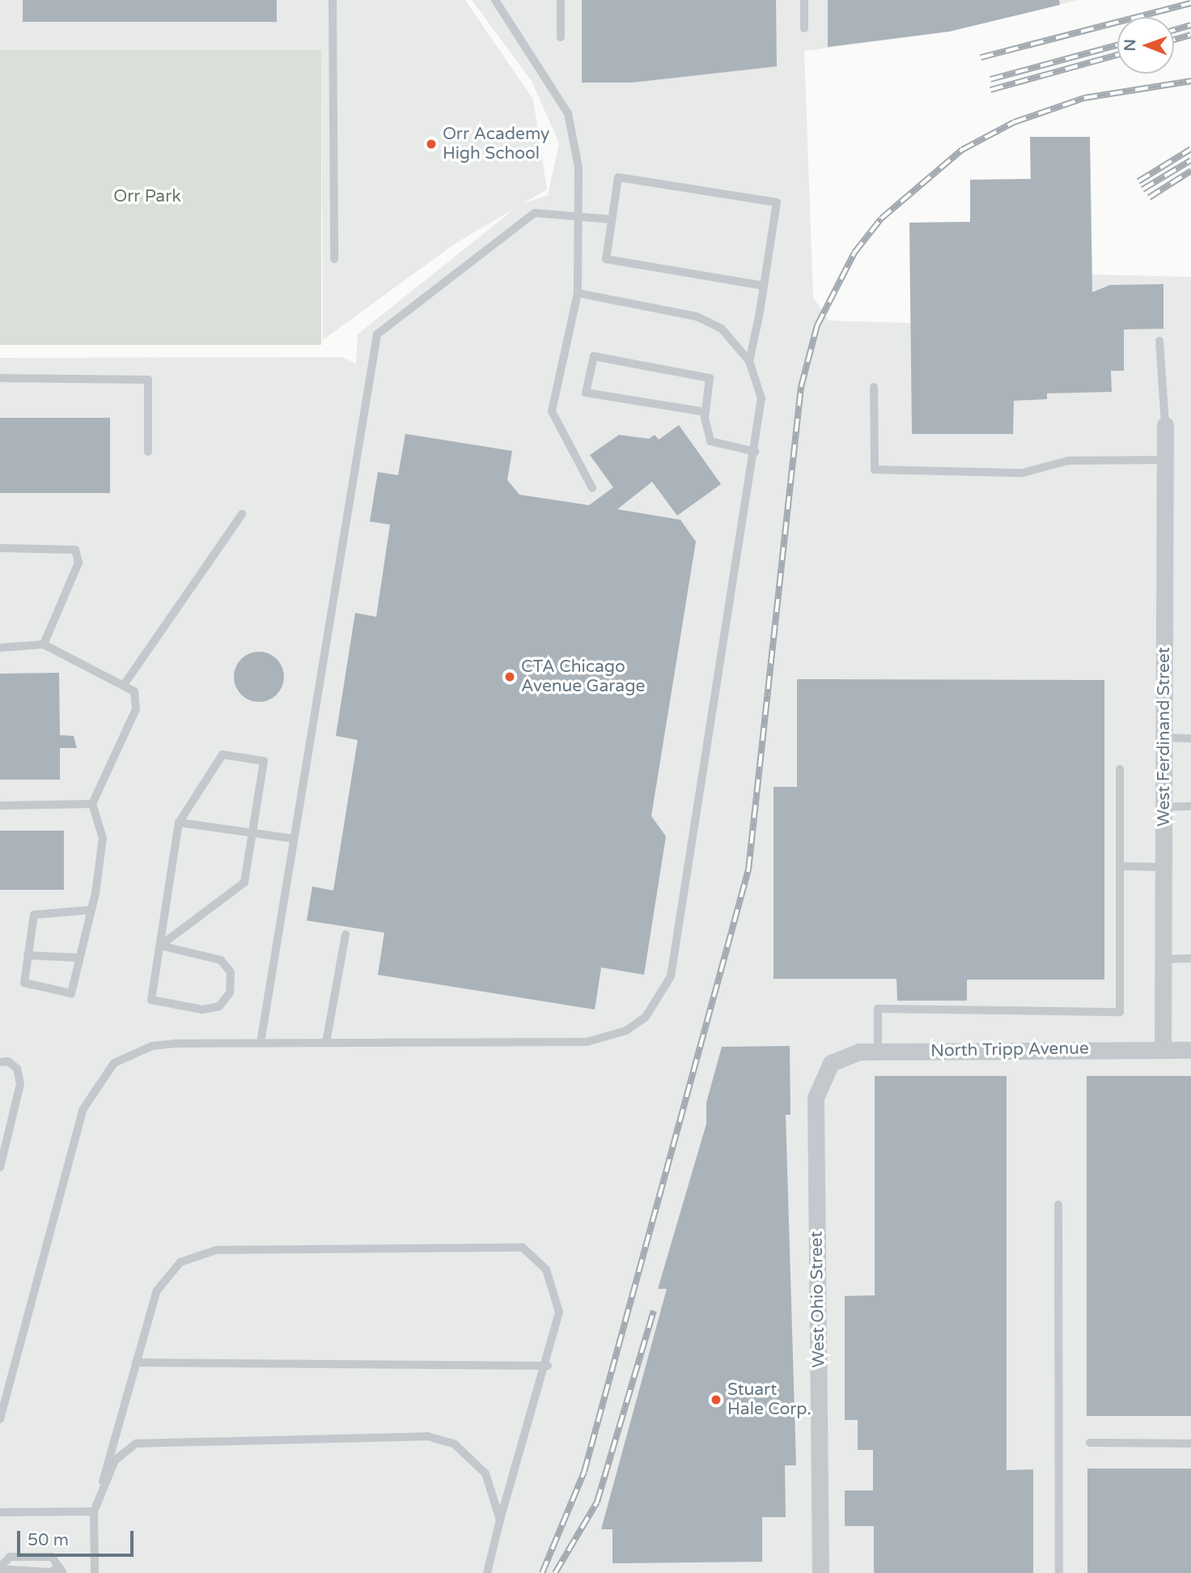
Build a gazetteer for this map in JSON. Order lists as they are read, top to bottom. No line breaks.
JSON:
{"streets":{"street":["West Ferdinand Street","North Tripp Avenue","West Ohio Street"]},"crossings":[["West Ferdinand Street","North Tripp Avenue"],["North Tripp Avenue","West Ohio Street"]],"parks":["Orr Park"],"places":["Orr Academy High School","CTA Chicago Avenue Garage","Stuart Hale Corp."],"scale_bar":"50 m","north":"left"}
